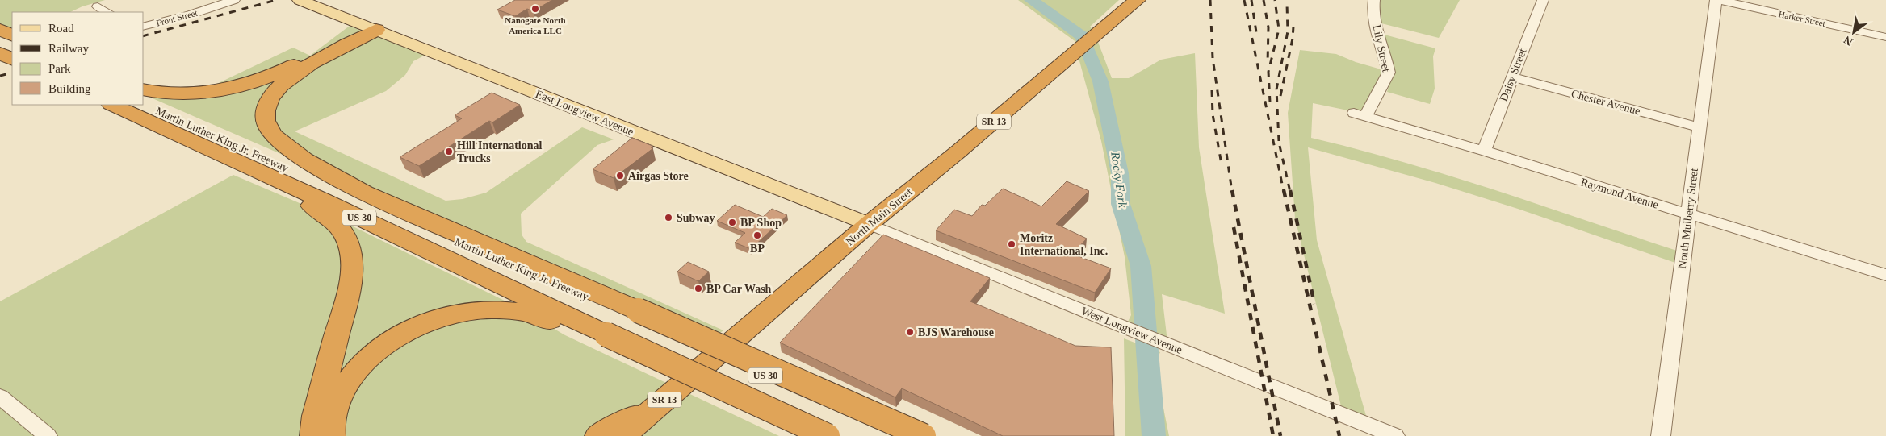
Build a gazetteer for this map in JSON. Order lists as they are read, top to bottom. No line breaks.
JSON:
{"streets":{"highway":["SR 13","Martin Luther King Jr. Freeway","North Main Street","US 30"],"main road":["East Longview Avenue"],"street":["Front Street","Harker Street","Lily Street","Daisy Street","Chester Avenue","Raymond Avenue","North Mulberry Street","West Longview Avenue"]},"crossings":[["Lily Street","Raymond Avenue"],["Daisy Street","Chester Avenue"],["Daisy Street","Raymond Avenue"],["Chester Avenue","North Mulberry Street"],["East Longview Avenue","North Main Street"],["East Longview Avenue","West Longview Avenue"],["Raymond Avenue","North Mulberry Street"],["North Main Street","West Longview Avenue"]],"water":["Rocky Fork"],"places":["Nanogate North America LLC","Hill International Trucks","Airgas Store","Subway","BP Shop","BP","Moritz International, Inc.","BP Car Wash","BJS Warehouse"],"legend":["Road","Railway","Park","Building"],"north":"bottom left"}
